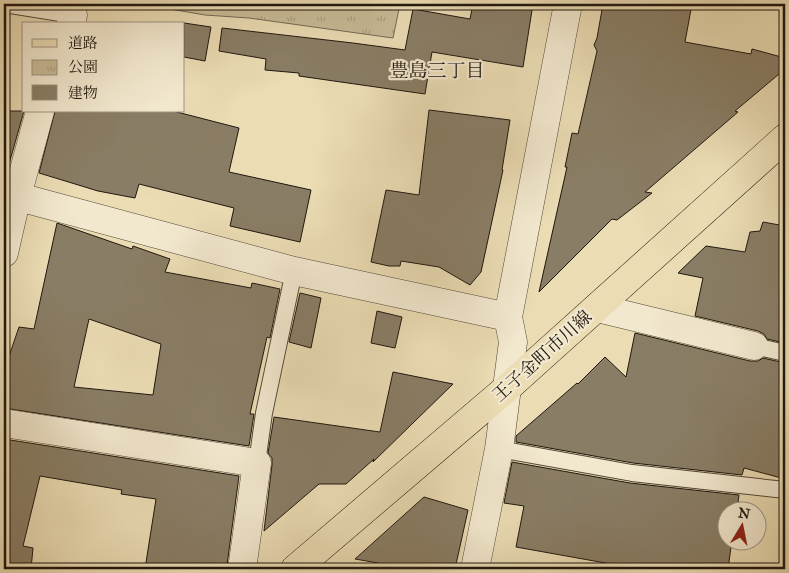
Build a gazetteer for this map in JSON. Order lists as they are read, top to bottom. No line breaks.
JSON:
{"streets":{"main road":["王子金町市川線"]},"districts":["豊島三丁目"],"legend":["道路","公園","建物"],"north":"top"}
